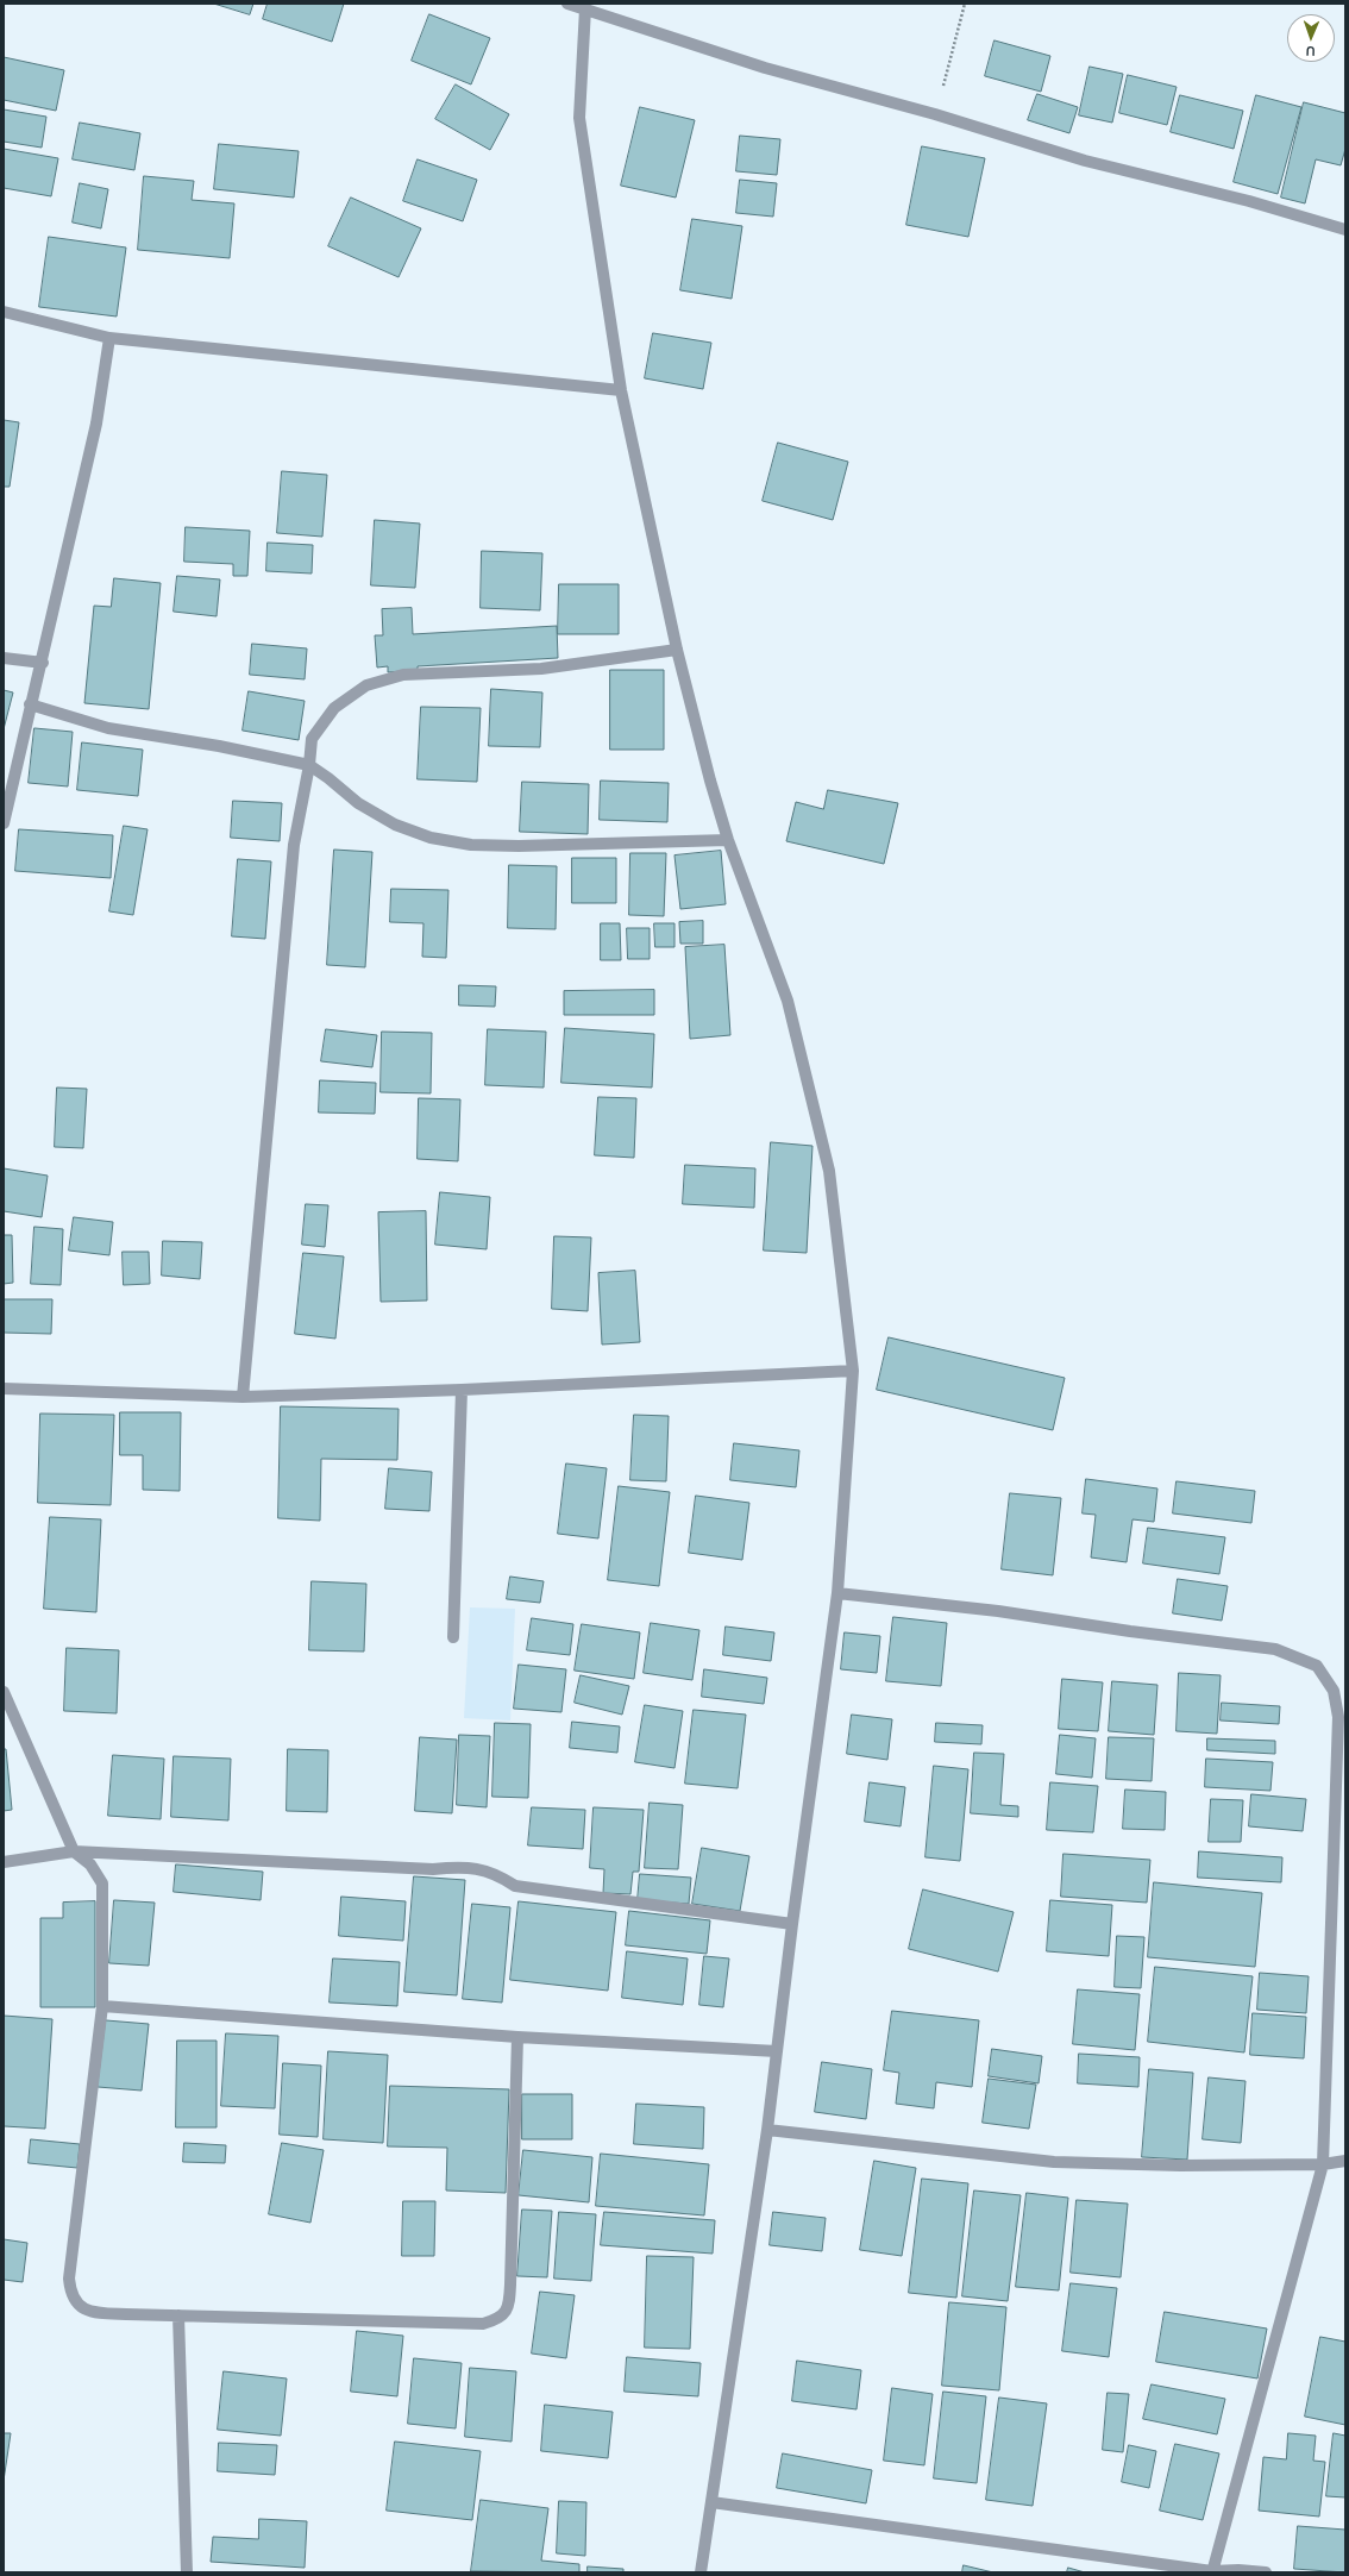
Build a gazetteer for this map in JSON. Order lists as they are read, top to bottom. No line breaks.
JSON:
{"north":"bottom"}
